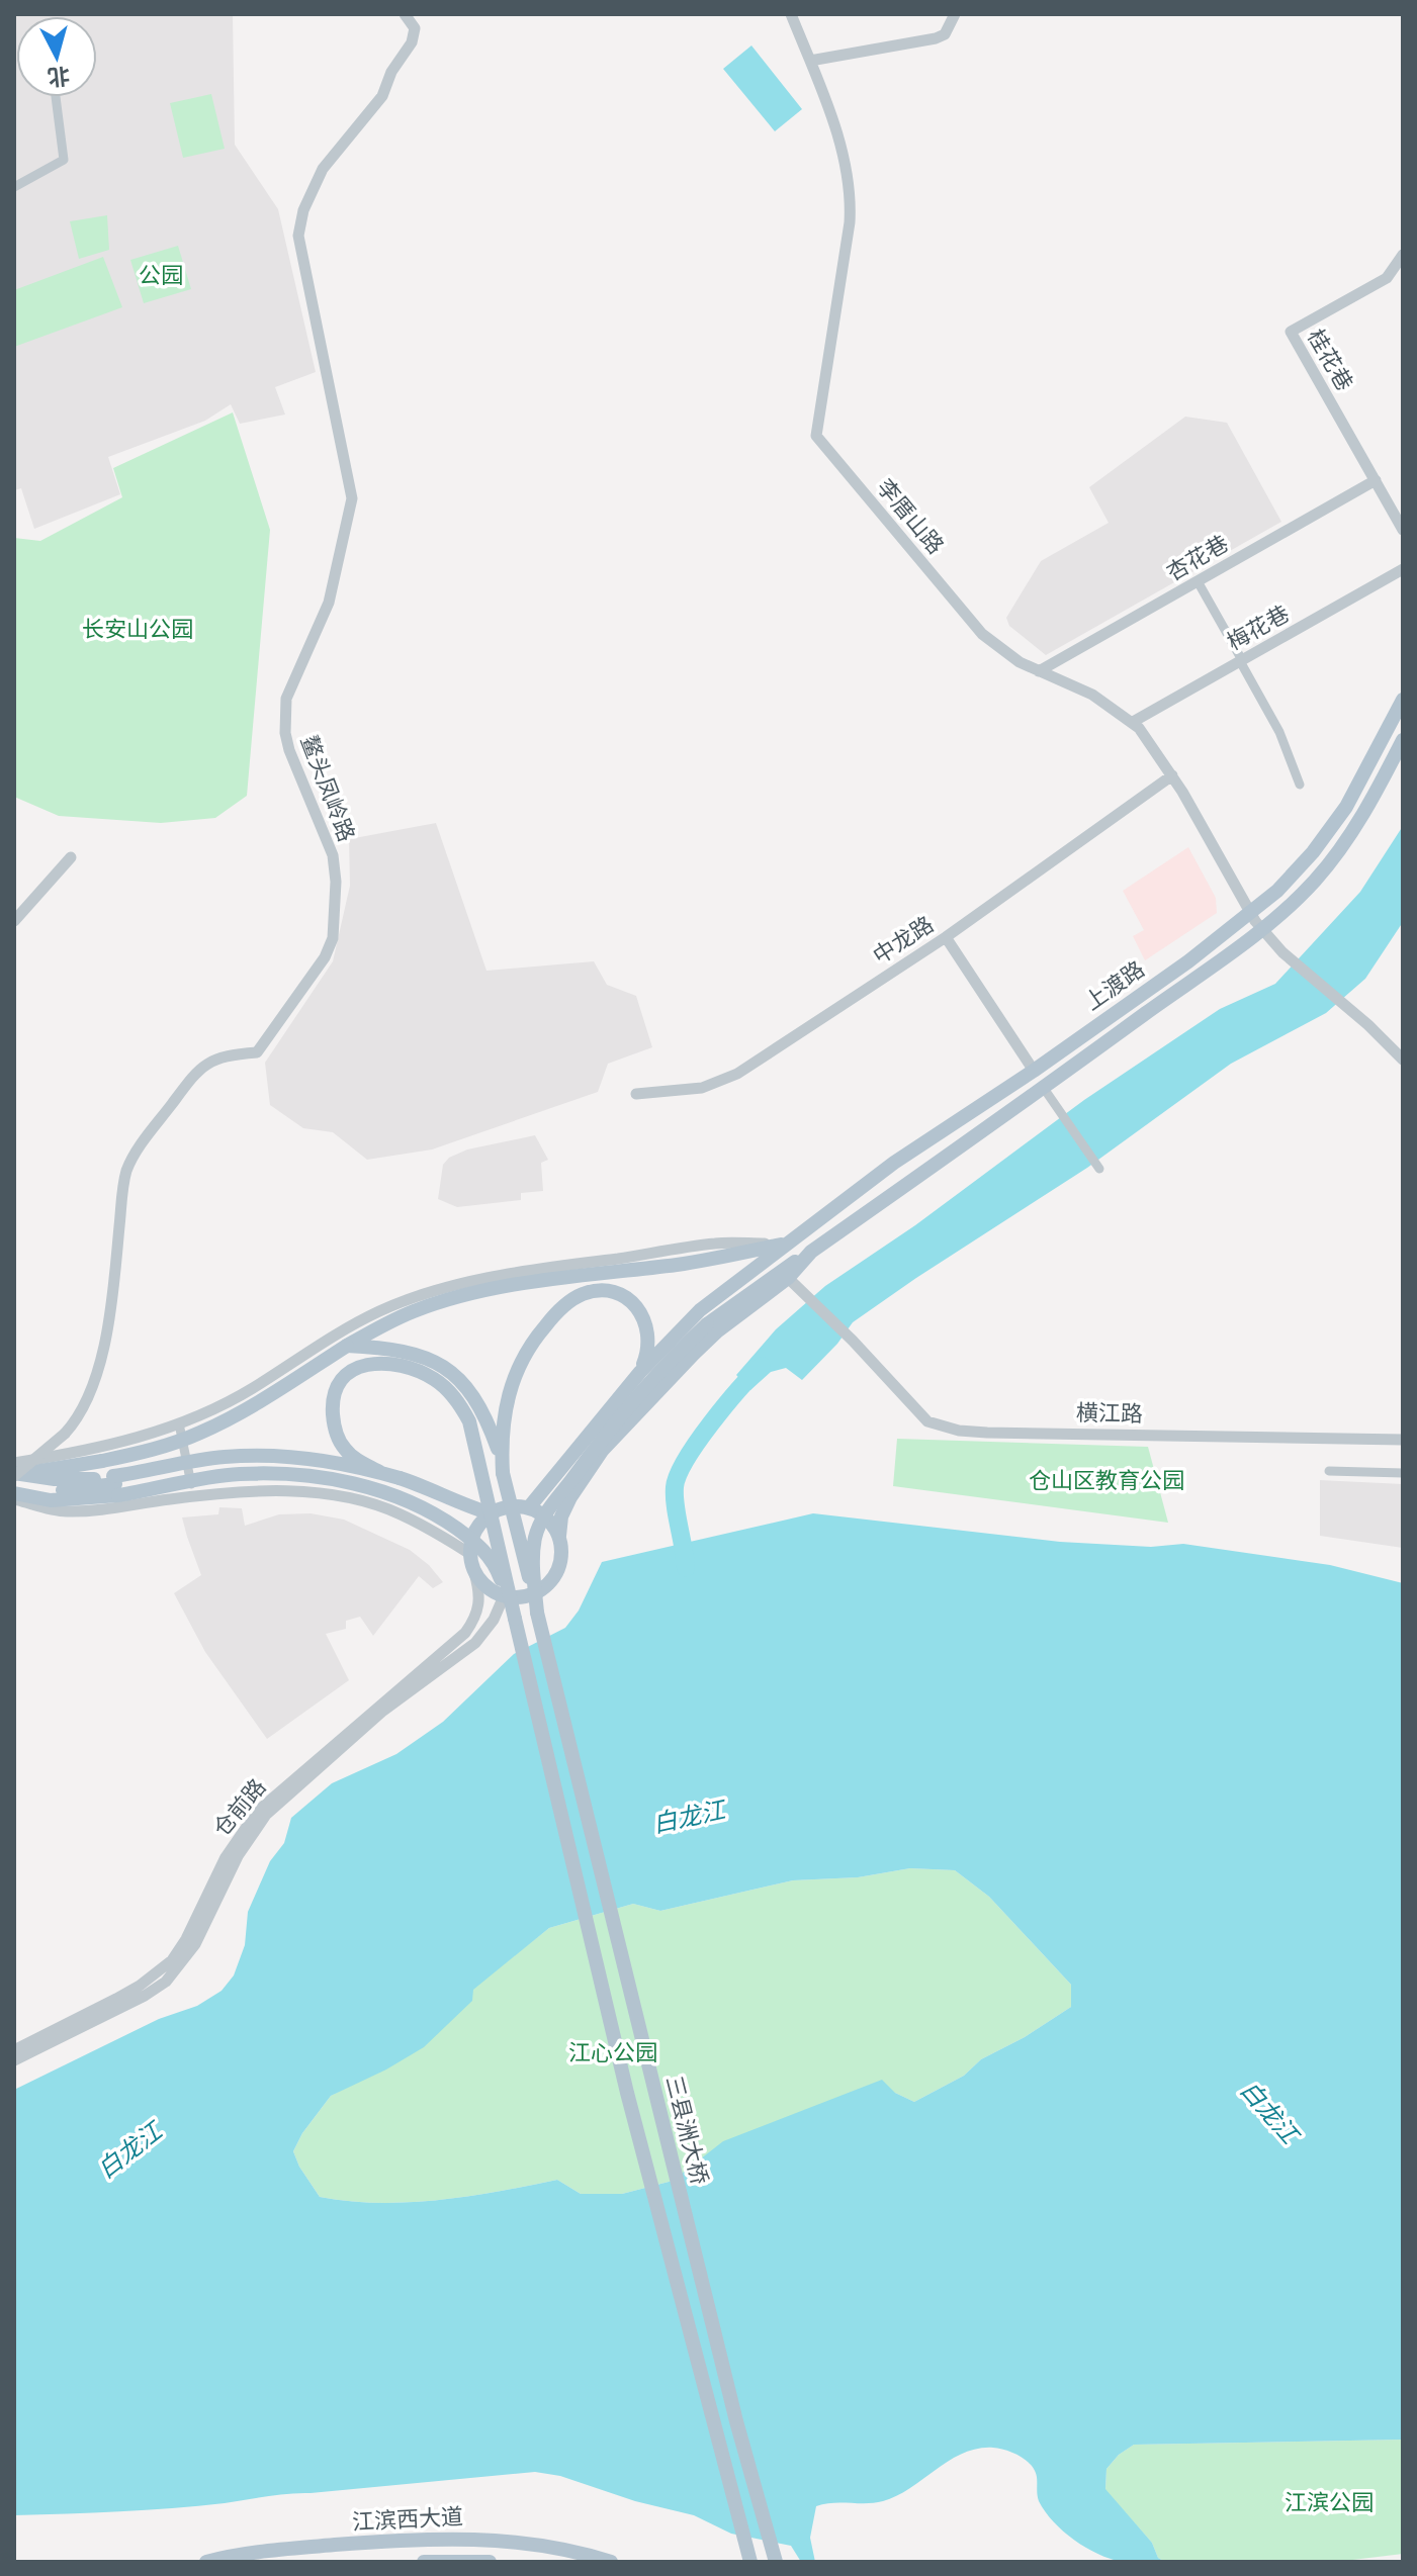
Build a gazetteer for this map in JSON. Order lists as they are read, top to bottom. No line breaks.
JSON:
{"streets":{"main road":["上渡路","三县洲大桥","江滨西大道"],"street":["桂花巷","李厝山路","杏花巷","梅花巷","鳌头凤岭路","中龙路","横江路","仓前路"]},"crossings":[["桂花巷","杏花巷"],["李厝山路","杏花巷"],["李厝山路","梅花巷"],["李厝山路","中龙路"],["李厝山路","上渡路"],["上渡路","横江路"],["上渡路","仓前路"]],"water":["白龙江"],"parks":["公园","长安山公园","仓山区教育公园","江心公园","江滨公园"],"north":"bottom"}
